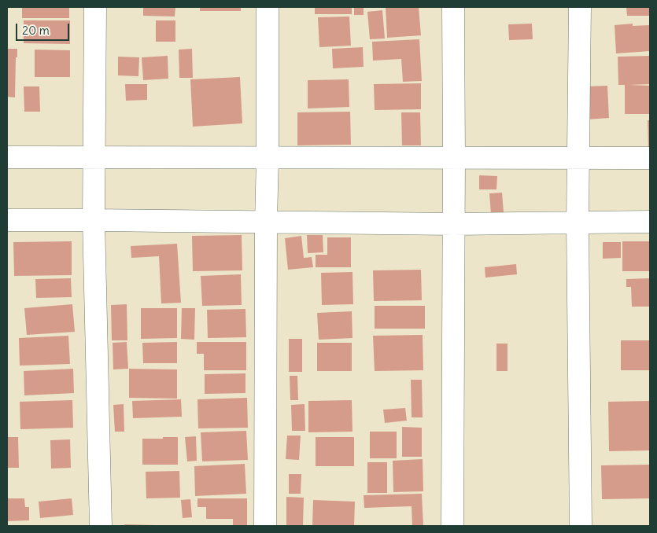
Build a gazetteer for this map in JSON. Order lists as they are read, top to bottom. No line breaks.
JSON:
{"scale_bar":"20 m"}
